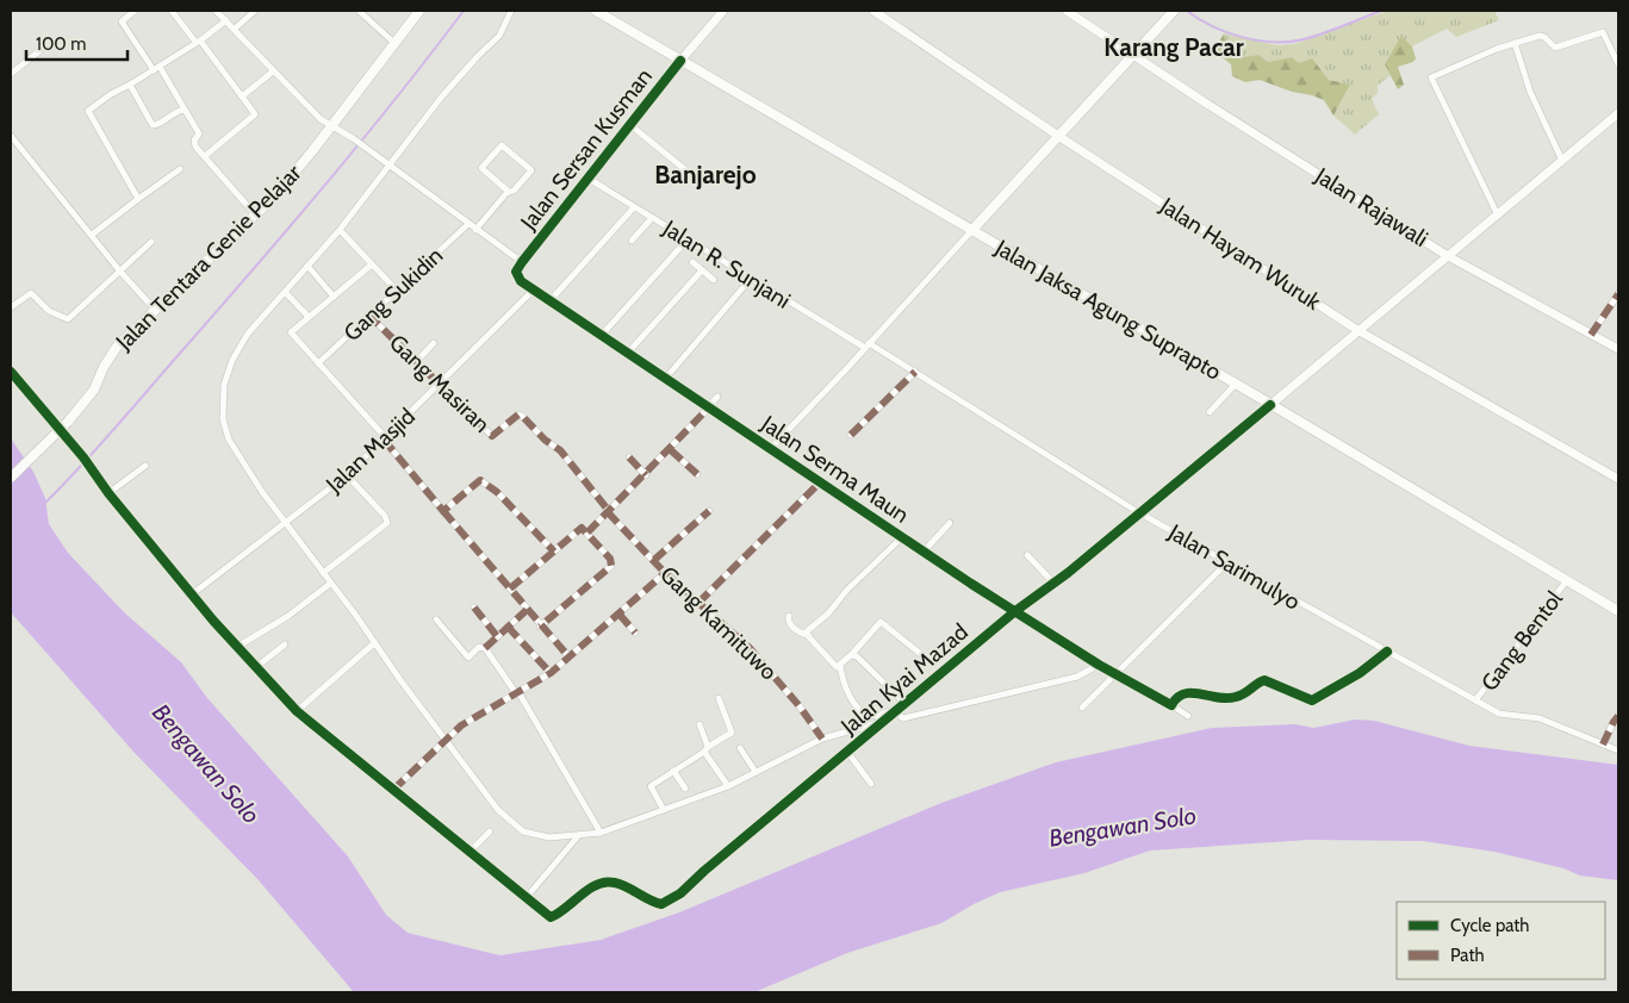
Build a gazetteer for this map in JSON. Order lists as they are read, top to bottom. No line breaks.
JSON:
{"streets":{"main road":["Jalan Rajawali","Jalan Hayam Wuruk","Jalan Tentara Genie Pelajar","Jalan Jaksa Agung Suprapto"],"street":["Jalan Sersan Kusman","Jalan R. Sunjani","Gang Sukidin","Gang Masiran","Jalan Masjid","Jalan Serma Maun","Jalan Sarimulyo","Gang Kamituwo","Gang Bentol","Jalan Kyai Mazad"]},"crossings":[["Jalan Sersan Kusman","Jalan R. Sunjani"],["Jalan Sersan Kusman","Jalan Jaksa Agung Suprapto"],["Jalan Sersan Kusman","Jalan Serma Maun"],["Jalan R. Sunjani","Jalan Sarimulyo"],["Gang Sukidin","Gang Masiran"],["Jalan Jaksa Agung Suprapto","Gang Bentol"],["Jalan Jaksa Agung Suprapto","Jalan Kyai Mazad"],["Gang Masiran","Jalan Masjid"],["Gang Masiran","Gang Kamituwo"],["Jalan Masjid","Jalan Serma Maun"],["Jalan Serma Maun","Jalan Kyai Mazad"],["Jalan Sarimulyo","Gang Bentol"],["Jalan Sarimulyo","Jalan Kyai Mazad"]],"districts":["Karang Pacar","Banjarejo"],"water":["Bengawan Solo"],"legend":["Cycle path","Path"],"scale_bar":"100 m"}
